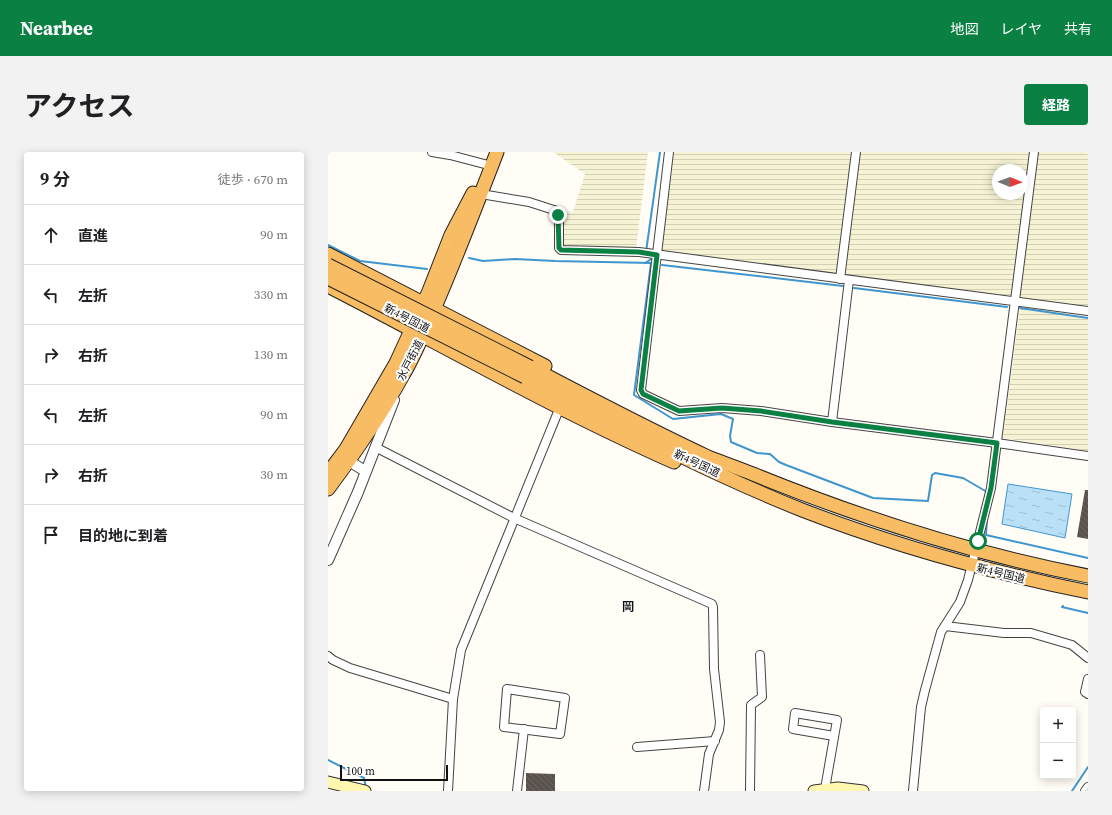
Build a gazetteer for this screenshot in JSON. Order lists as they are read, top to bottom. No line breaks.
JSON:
{"streets":{"highway":["新4号国道","水戸街道"]},"districts":["岡"],"scale_bar":"100 m","north":"right","page":{"header":"Nearbee","nav":["地図","レイヤ","共有"],"title":"アクセス","buttons":"経路","heading":["9 分","徒歩 · 670 m"],"list":[["直進","90 m"],["左折","330 m"],["右折","130 m"],["左折","90 m"],["右折","30 m"],"目的地に到着"],"map_buttons":["+","−"],"scale":"100 m"}}
